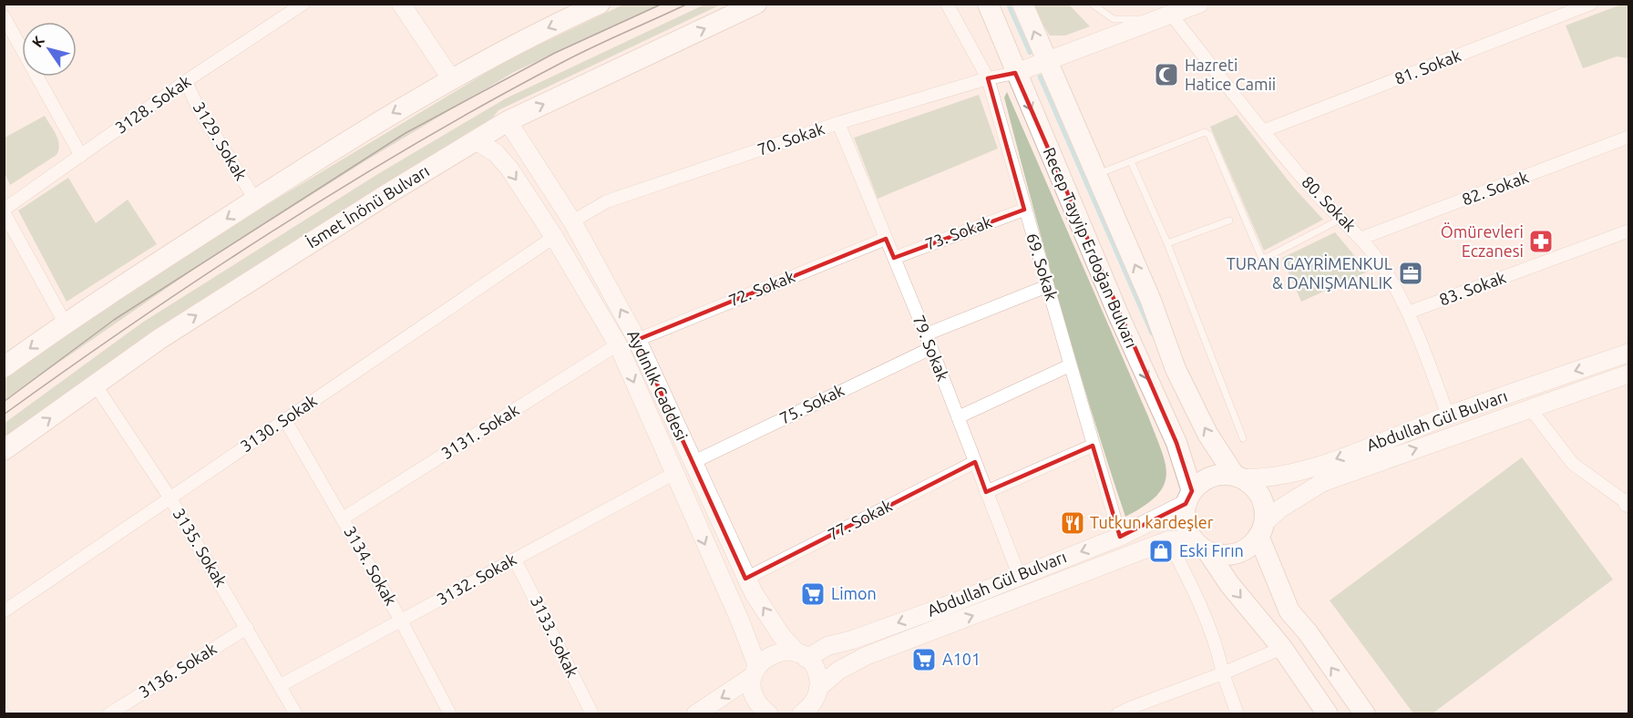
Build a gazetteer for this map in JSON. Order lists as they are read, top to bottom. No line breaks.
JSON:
{"streets":{"main road":["İsmet İnönü Bulvarı","Recep Tayyip Erdoğan Bulvarı","Aydınlık Caddesi","Abdullah Gül Bulvarı"],"street":["81. Sokak","3128. Sokak","70. Sokak","3129. Sokak","82. Sokak","80. Sokak","73. Sokak","69. Sokak","72. Sokak","83. Sokak","79. Sokak","75. Sokak","3130. Sokak","3131. Sokak","77. Sokak","3135. Sokak","3134. Sokak","3132. Sokak","3133. Sokak","3136. Sokak"]},"crossings":[["81. Sokak","80. Sokak"],["3128. Sokak","3129. Sokak"],["70. Sokak","Recep Tayyip Erdoğan Bulvarı"],["70. Sokak","69. Sokak"],["70. Sokak","79. Sokak"],["70. Sokak","Aydınlık Caddesi"],["82. Sokak","80. Sokak"],["80. Sokak","83. Sokak"],["80. Sokak","Abdullah Gül Bulvarı"],["İsmet İnönü Bulvarı","Aydınlık Caddesi"],["İsmet İnönü Bulvarı","3135. Sokak"],["73. Sokak","69. Sokak"],["73. Sokak","79. Sokak"],["Recep Tayyip Erdoğan Bulvarı","Abdullah Gül Bulvarı"],["69. Sokak","Abdullah Gül Bulvarı"],["72. Sokak","79. Sokak"],["72. Sokak","Aydınlık Caddesi"],["79. Sokak","75. Sokak"],["79. Sokak","Abdullah Gül Bulvarı"],["79. Sokak","77. Sokak"],["Aydınlık Caddesi","75. Sokak"],["Aydınlık Caddesi","Abdullah Gül Bulvarı"],["Aydınlık Caddesi","3130. Sokak"],["Aydınlık Caddesi","3131. Sokak"],["Aydınlık Caddesi","77. Sokak"],["Aydınlık Caddesi","3132. Sokak"],["3130. Sokak","3135. Sokak"],["3130. Sokak","3134. Sokak"],["3131. Sokak","3134. Sokak"],["3135. Sokak","3132. Sokak"],["3135. Sokak","3136. Sokak"],["3134. Sokak","3132. Sokak"],["3132. Sokak","3133. Sokak"]],"places":{"mosque":["Hazreti Hatice Camii"],"pharmacy":["Ömürevleri Eczanesi"],"office":["TURAN GAYRİMENKUL & DANIŞMANLIK"],"restaurant":["Tutkun kardeşler"],"shop":["Eski Fırın"],"supermarket":["Limon","A101"]},"north":"top left"}
